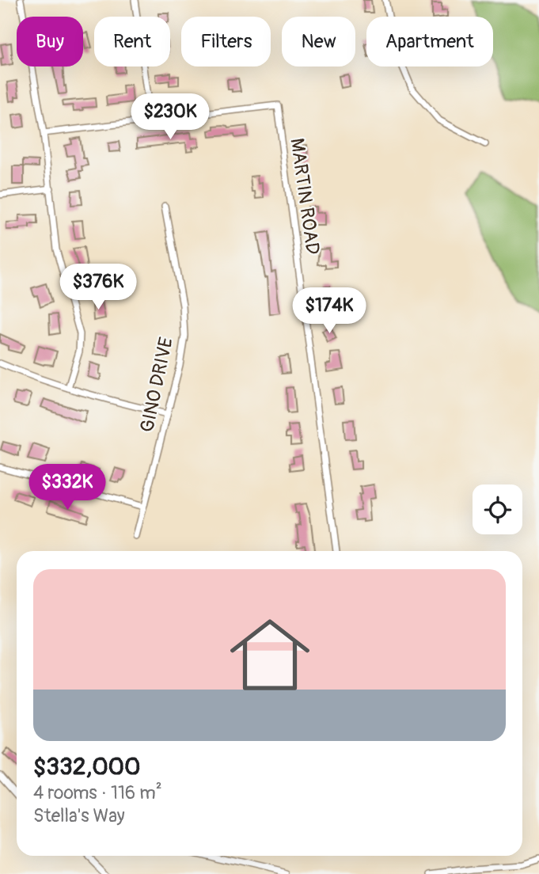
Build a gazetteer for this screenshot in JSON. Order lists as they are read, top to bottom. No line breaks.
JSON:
{"streets":{"street":["MARTIN ROAD","GINO DRIVE"]},"page":{"chip":["Buy","Rent","Filters","New","Apartment"],"price":["$230K","$376K","$174K","$332K"],"list":[{"name":"$332,000","note":"4 rooms · 116 m² · Stella's Way"}]}}
